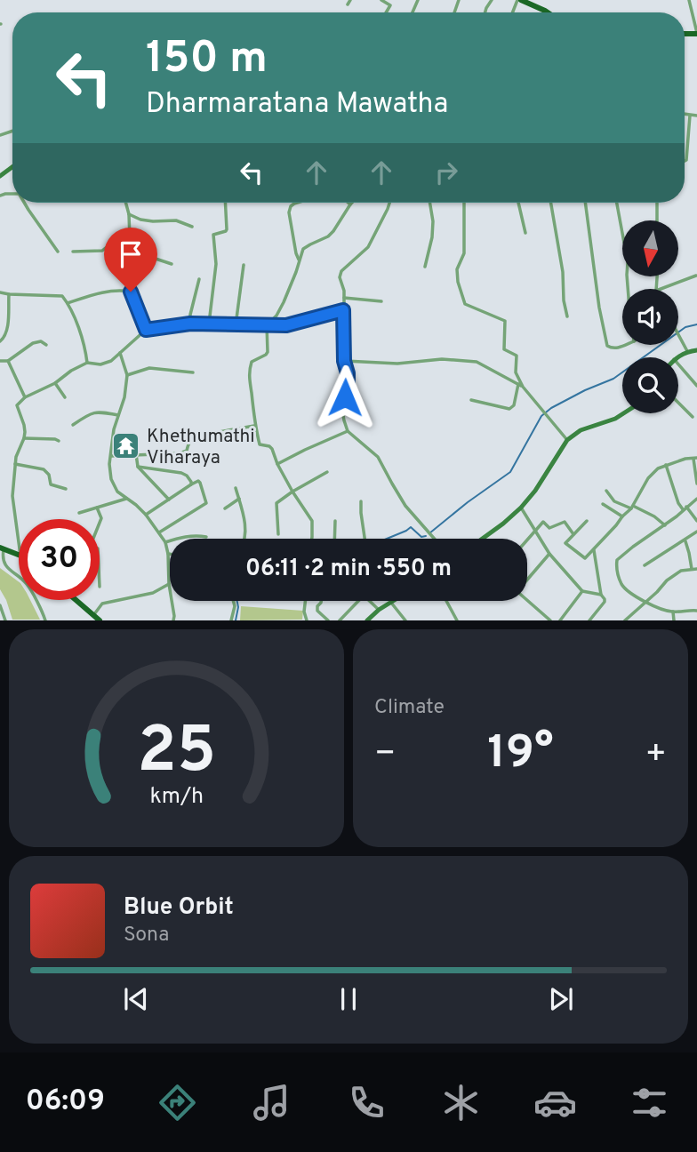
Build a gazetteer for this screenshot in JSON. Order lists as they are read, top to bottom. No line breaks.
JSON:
{"places":{"temple":["Khethumathi Viharaya"]},"north":"bottom","page":{"turn":["150 m","Dharmaratana Mawatha"],"limit":"30","trip":"06:11 · 2 min · 550 m","tile":"Climate","heat":["−","19°","+"],"song":["Blue Orbit","Sona"],"tabs":"06:09","gauge":["25","km/h"]}}
